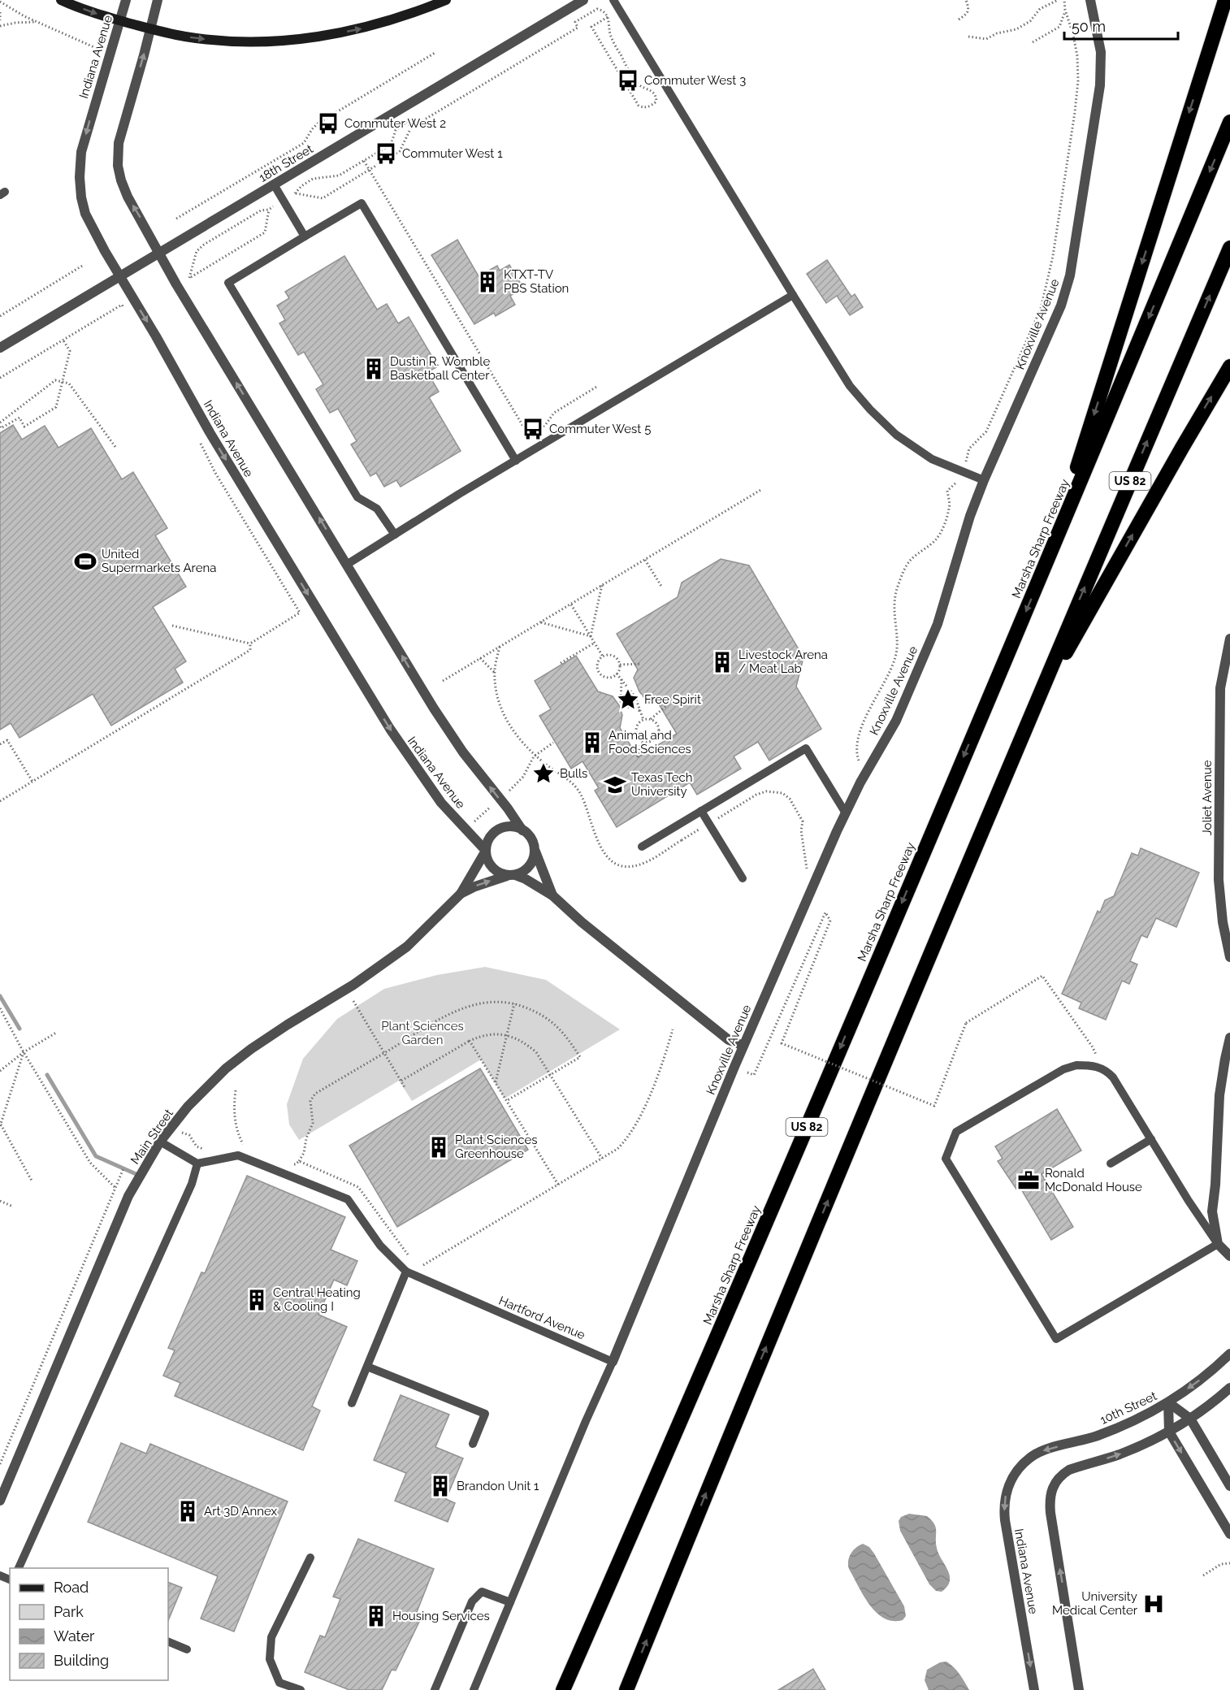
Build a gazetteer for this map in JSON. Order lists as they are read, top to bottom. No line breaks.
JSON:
{"streets":{"highway":["US 82","Marsha Sharp Freeway"],"street":["Indiana Avenue","18th Street","Knoxville Avenue","Joliet Avenue","Main Street","10th Street"],"lane":["Hartford Avenue"]},"crossings":[["Indiana Avenue","18th Street"],["Indiana Avenue","Main Street"],["Indiana Avenue","10th Street"],["Knoxville Avenue","Hartford Avenue"]],"parks":["Plant Sciences Garden"],"places":{"bus stop":["Commuter West 3","Commuter West 2","Commuter West 1","Commuter West 5"],"building":["KTXT-TV PBS Station","Dustin R. Womble Basketball Center","Livestock Arena / Meat Lab","Animal and Food Sciences","Plant Sciences Greenhouse","Central Heating & Cooling I","Brandon Unit 1","Art 3D Annex","Housing Services"],"sports":["United Supermarkets Arena"],"place":["Free Spirit","Bulls"],"school or university":["Texas Tech University"],"office":["Ronald McDonald House"],"hospital":["University Medical Center"]},"legend":["Road","Park","Water","Building"],"scale_bar":"50 m"}
